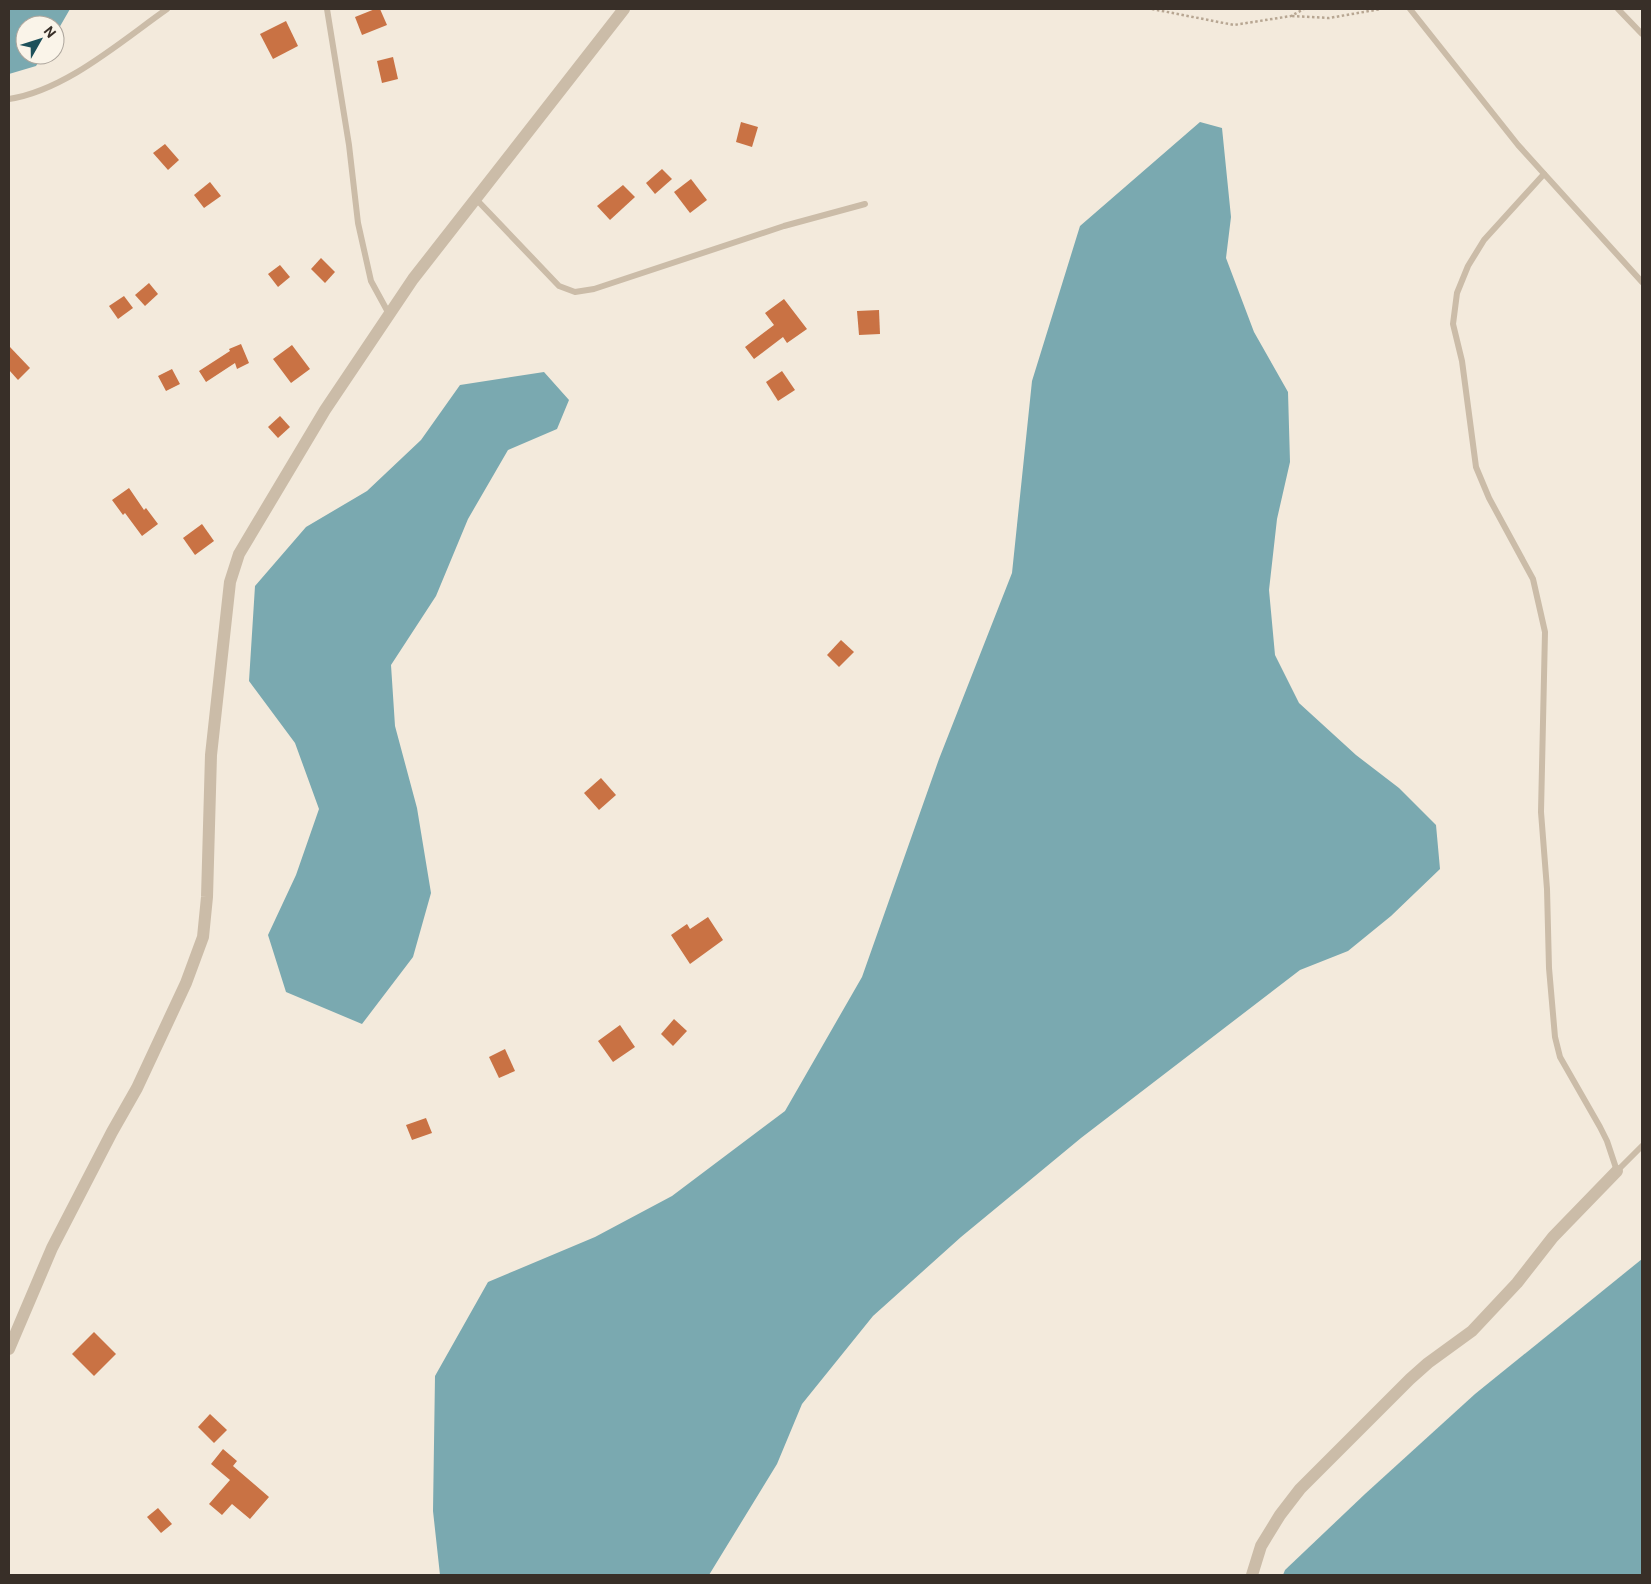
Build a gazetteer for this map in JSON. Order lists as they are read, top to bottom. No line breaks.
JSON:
{"north":"top right"}
